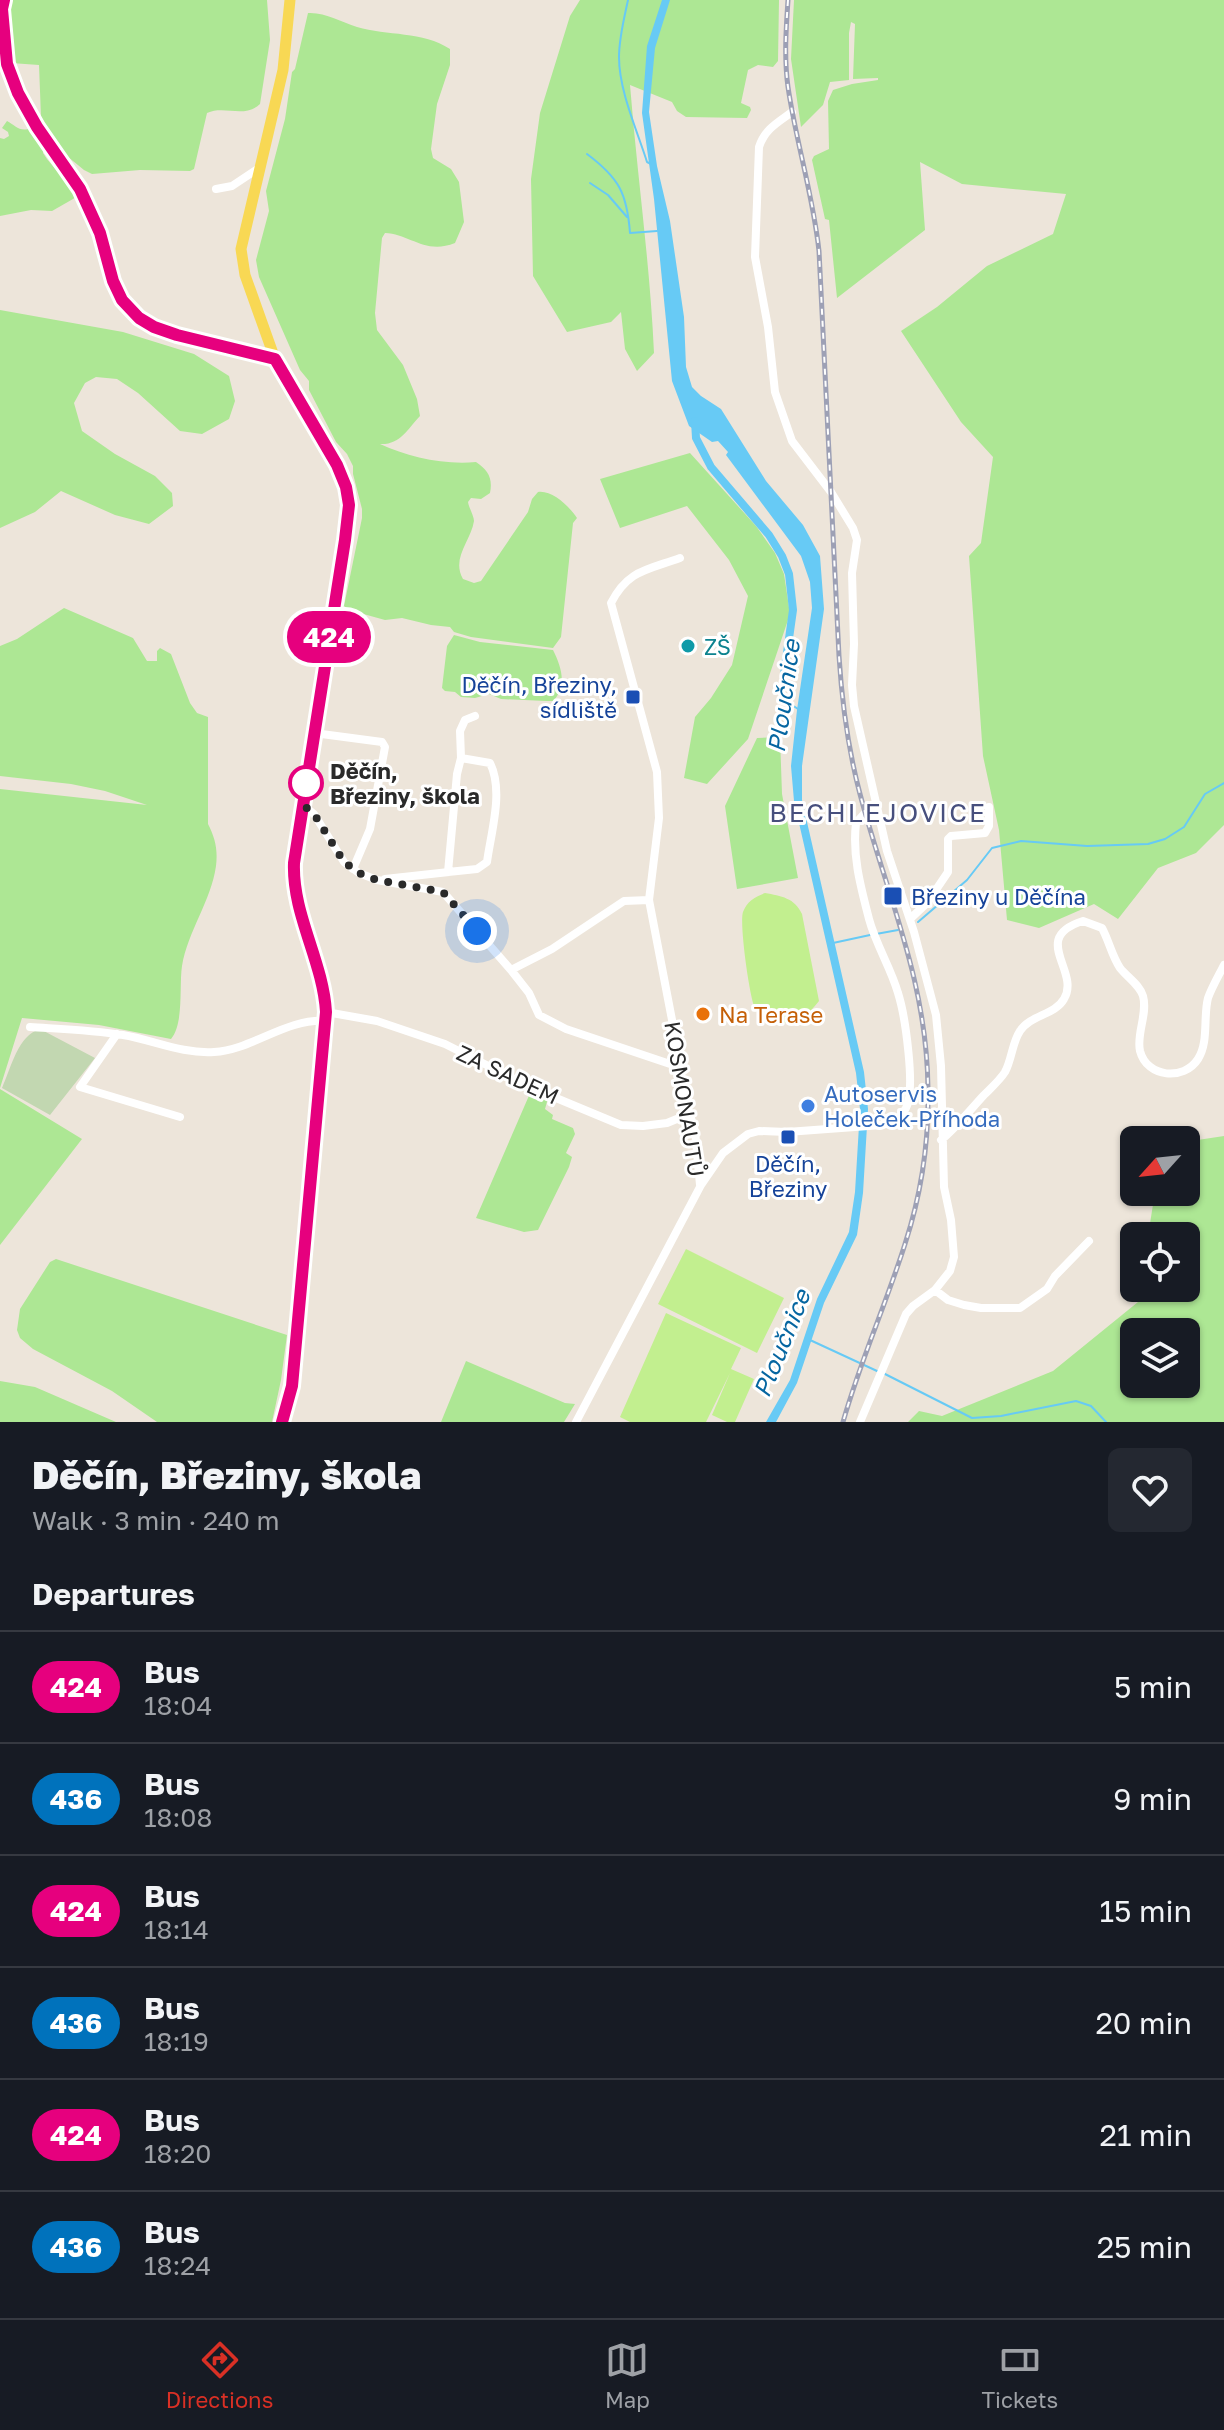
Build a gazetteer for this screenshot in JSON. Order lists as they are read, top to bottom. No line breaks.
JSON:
{"streets":{"street":["ZA SADEM","KOSMONAUTŮ"]},"crossings":[["ZA SADEM","KOSMONAUTŮ"]],"districts":["BECHLEJOVICE"],"water":["Ploučnice"],"places":{"other":["ZŠ","Děčín, Březiny, škola","Na Terase","Autoservis Holeček-Příhoda"],"transit":["Děčín, Březiny, sídliště","Březiny u Děčína","Děčín, Březiny"]},"lines":["bus line 424"],"north":"bottom left","page":{"on_map":"424","heading":[["Děčín, Březiny, škola","Walk · 3 min · 240 m"],"Departures"],"list":[{"mark":"424","name":"Bus","note":"18:04","value":"5 min"},{"mark":"436","name":"Bus","note":"18:08","value":"9 min"},{"mark":"424","name":"Bus","note":"18:14","value":"15 min"},{"mark":"436","name":"Bus","note":"18:19","value":"20 min"},{"mark":"424","name":"Bus","note":"18:20","value":"21 min"},{"mark":"436","name":"Bus","note":"18:24","value":"25 min"}],"tabs":["Directions","Map","Tickets"]}}
